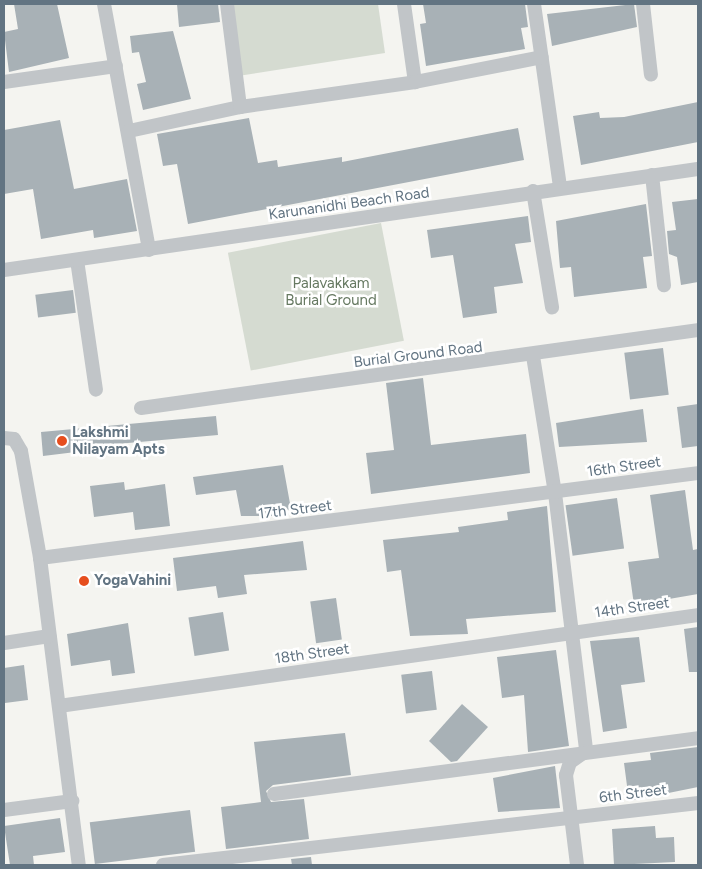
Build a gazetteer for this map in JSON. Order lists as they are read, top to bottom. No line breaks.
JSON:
{"streets":{"street":["Karunanidhi Beach Road","Burial Ground Road","16th Street","17th Street","14th Street","18th Street","6th Street"]},"crossings":[["16th Street","17th Street"],["14th Street","18th Street"]],"parks":["Palavakkam Burial Ground"],"places":["Lakshmi Nilayam Apts","YogaVahini"]}
